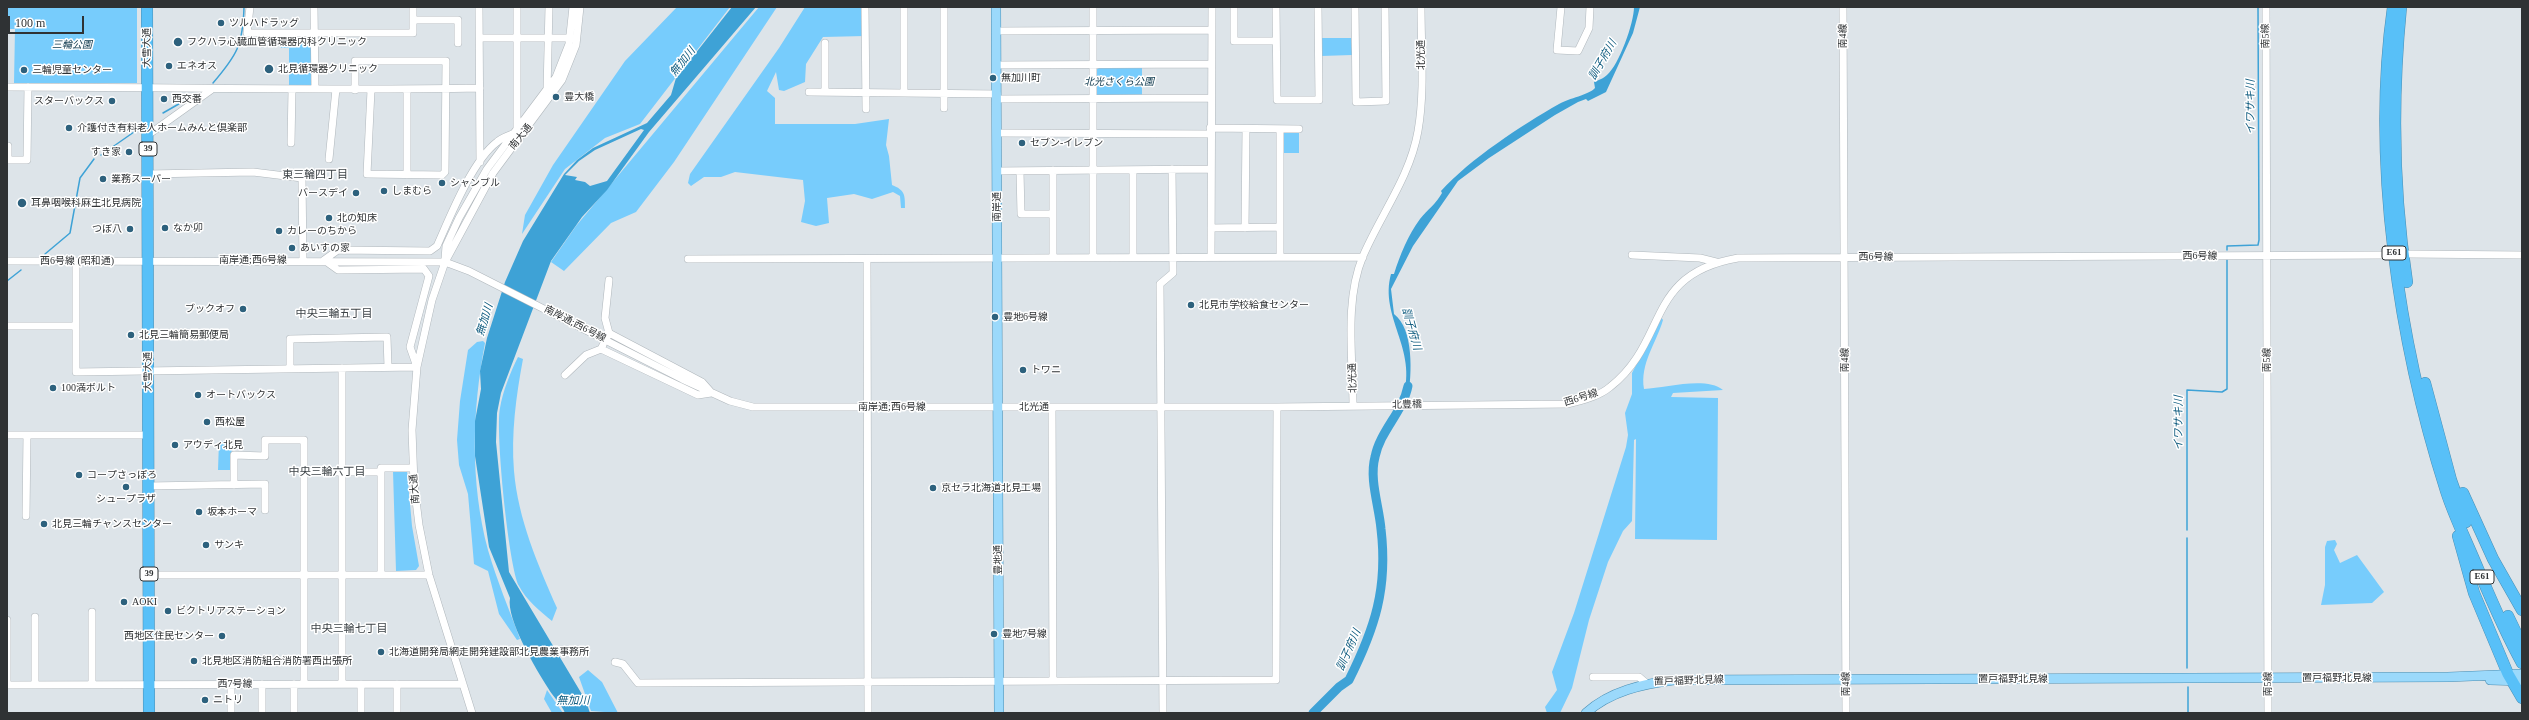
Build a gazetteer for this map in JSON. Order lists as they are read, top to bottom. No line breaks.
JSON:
{"streets":{"highway":["大雪大通","39","E61"],"main road":["南岸通","豊地通","置戸福野北見線"],"street":["南4線","南5線","北光通","南大通","西6号線","南岸通;西6号線","西6号線 (昭和通)","北豊橋","西7号線"]},"crossings":[["南4線","西6号線"],["南4線","置戸福野北見線"],["南5線","西6号線"],["南5線","置戸福野北見線"],["大雪大通","南岸通;西6号線"],["大雪大通","西6号線 (昭和通)"],["大雪大通","西7号線"],["北光通","南岸通"],["北光通","南岸通;西6号線"],["北光通","北豊橋"],["北光通","豊地通"],["南大通","南岸通;西6号線"],["南大通","西7号線"],["南岸通","南岸通;西6号線"],["南岸通","豊地通"],["西6号線","北豊橋"],["南岸通;西6号線","西6号線 (昭和通)"],["南岸通;西6号線","豊地通"]],"districts":["東三輪四丁目","中央三輪五丁目","中央三輪六丁目","中央三輪七丁目"],"water":["訓子府川","無加川","イワサキ川"],"parks":["三輪公園","北光さくら公園"],"places":["ツルハドラッグ","フクハラ心臓血管循環器内科クリニック","エネオス","北見循環器クリニック","三輪児童センター","無加川町","豊大橋","西交番","スターバックス","介護付き有料老人ホームみんと倶楽部","セブン-イレブン","すき家","業務スーパー","シャンブル","しまむら","バースデイ","耳鼻咽喉科麻生北見病院","北の知床","なか卯","つぼ八","カレーのちから","あいすの家","北見市学校給食センター","ブックオフ","豊地6号線","北見三輪簡易郵便局","トワニ","100満ボルト","オートバックス","西松屋","アウディ北見","コープさっぽろ","シュープラザ","京セラ北海道北見工場","坂本ホーマ","北見三輪チャンスセンター","サンキ","AOKI","ビクトリアステーション","豊地7号線","西地区住民センター","北海道開発局網走開発建設部北見農業事務所","北見地区消防組合消防署西出張所","ニトリ"],"scale_bar":"100 m"}
